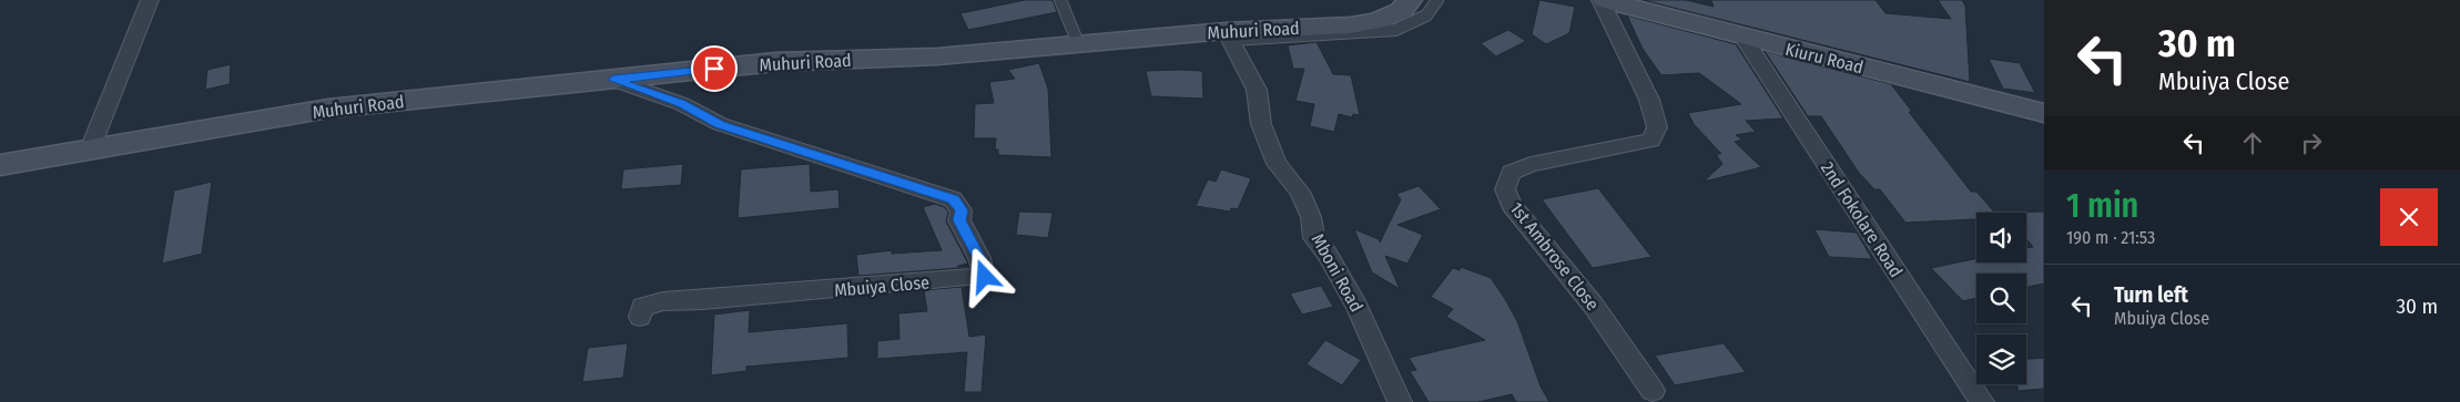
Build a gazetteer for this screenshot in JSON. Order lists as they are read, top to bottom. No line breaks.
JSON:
{"streets":{"main road":["Muhuri Road","Kiuru Road"],"street":["2nd Fokolare Road","1st Ambrose Close","Mboni Road","Mbuiya Close"]},"crossings":[["Muhuri Road","Mboni Road"],["Muhuri Road","Mbuiya Close"],["Kiuru Road","2nd Fokolare Road"]],"page":{"turn":["30 m","Mbuiya Close"],"heading":["1 min","190 m · 21:53"],"list":[{"name":"Turn left","note":"Mbuiya Close","value":"30 m"}]}}
